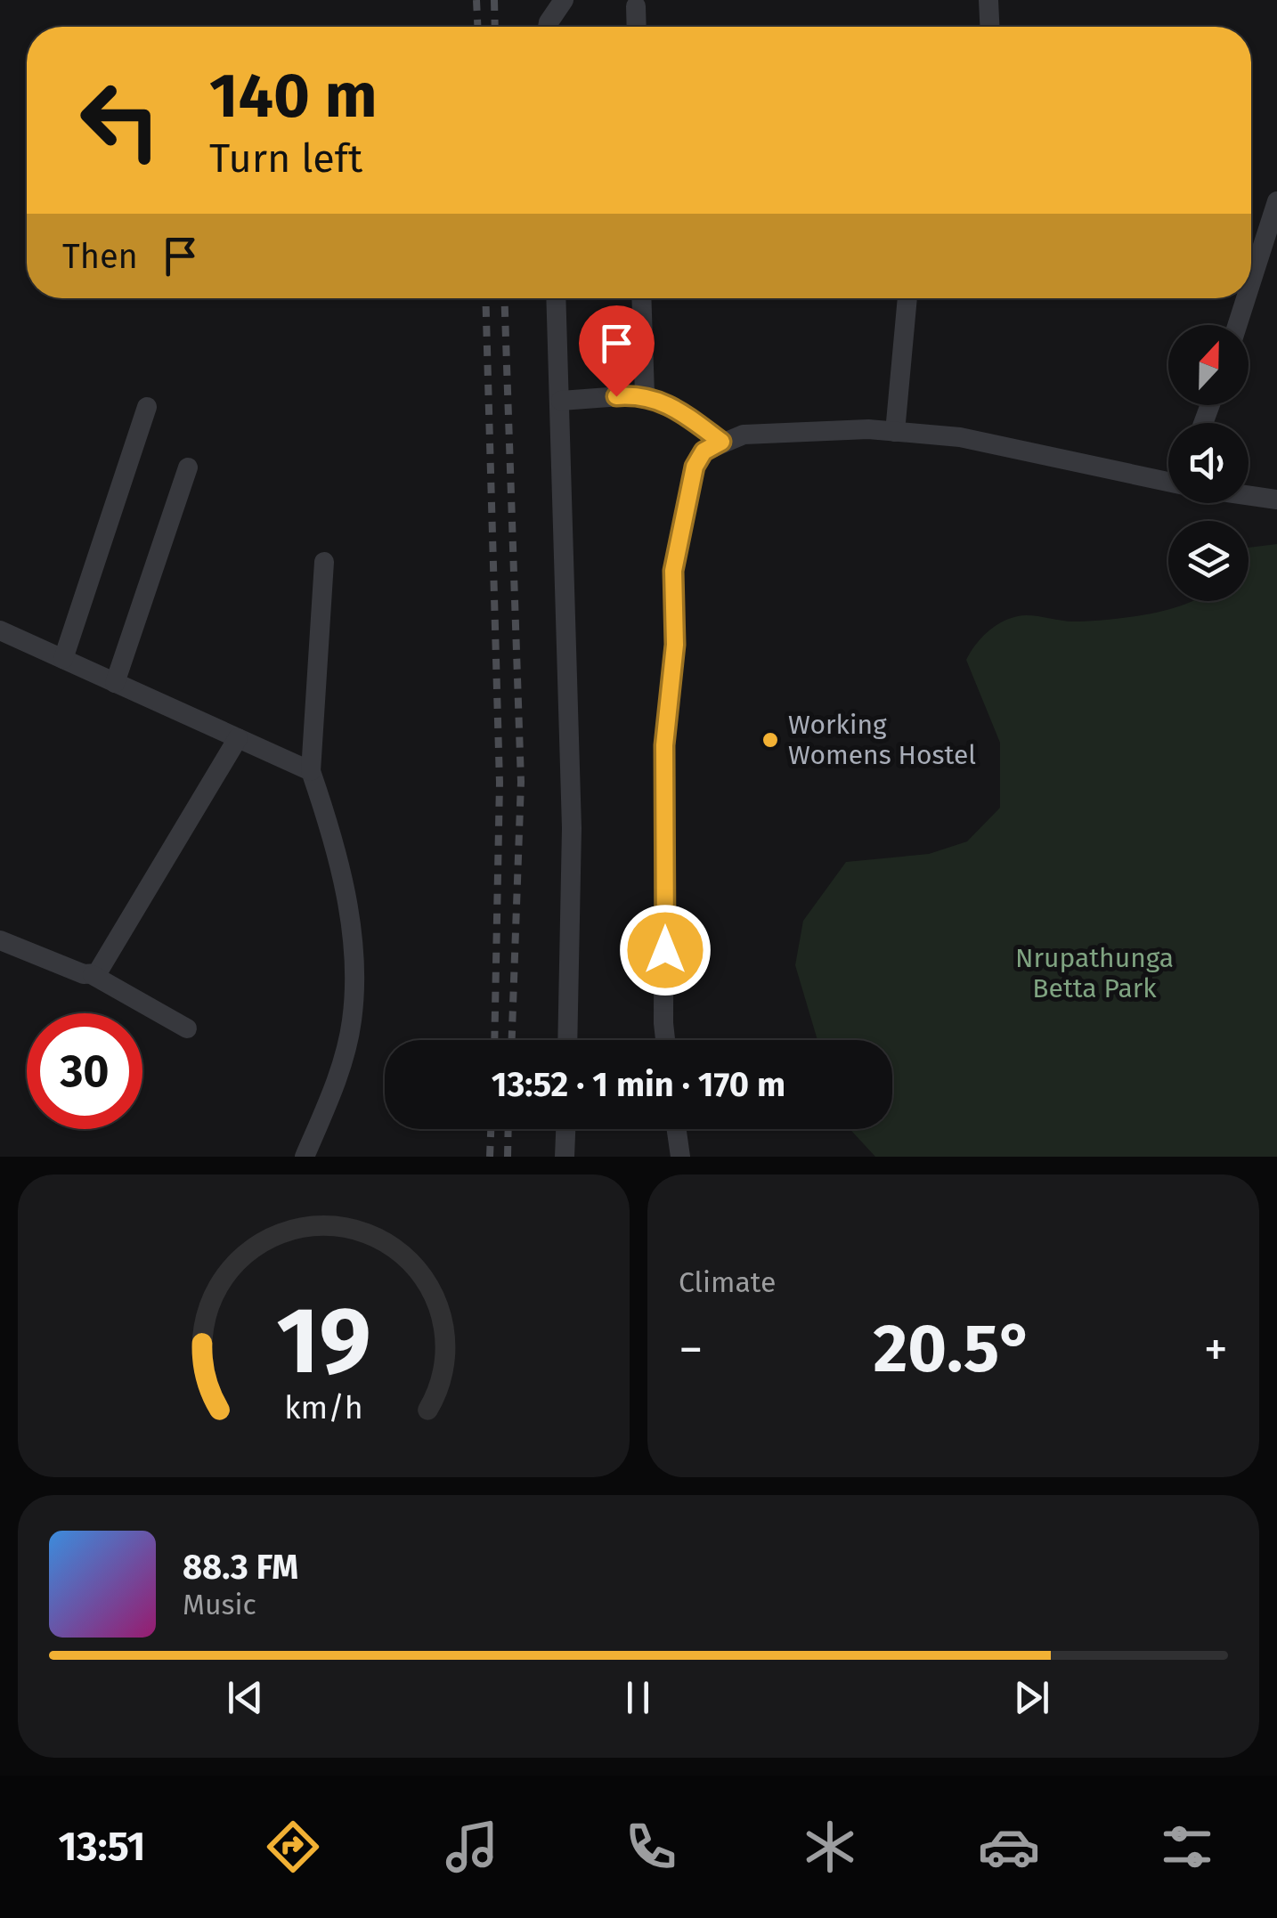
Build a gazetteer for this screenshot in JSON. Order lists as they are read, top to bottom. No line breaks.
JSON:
{"parks":["Nrupathunga Betta Park"],"places":["Working Womens Hostel"],"north":"top","page":{"turn":["140 m","Turn left"],"then":"Then","limit":"30","trip":"13:52 · 1 min · 170 m","tile":"Climate","heat":["−","20.5°","+"],"song":["88.3 FM","Music"],"tabs":"13:51","gauge":["19","km/h"]}}
